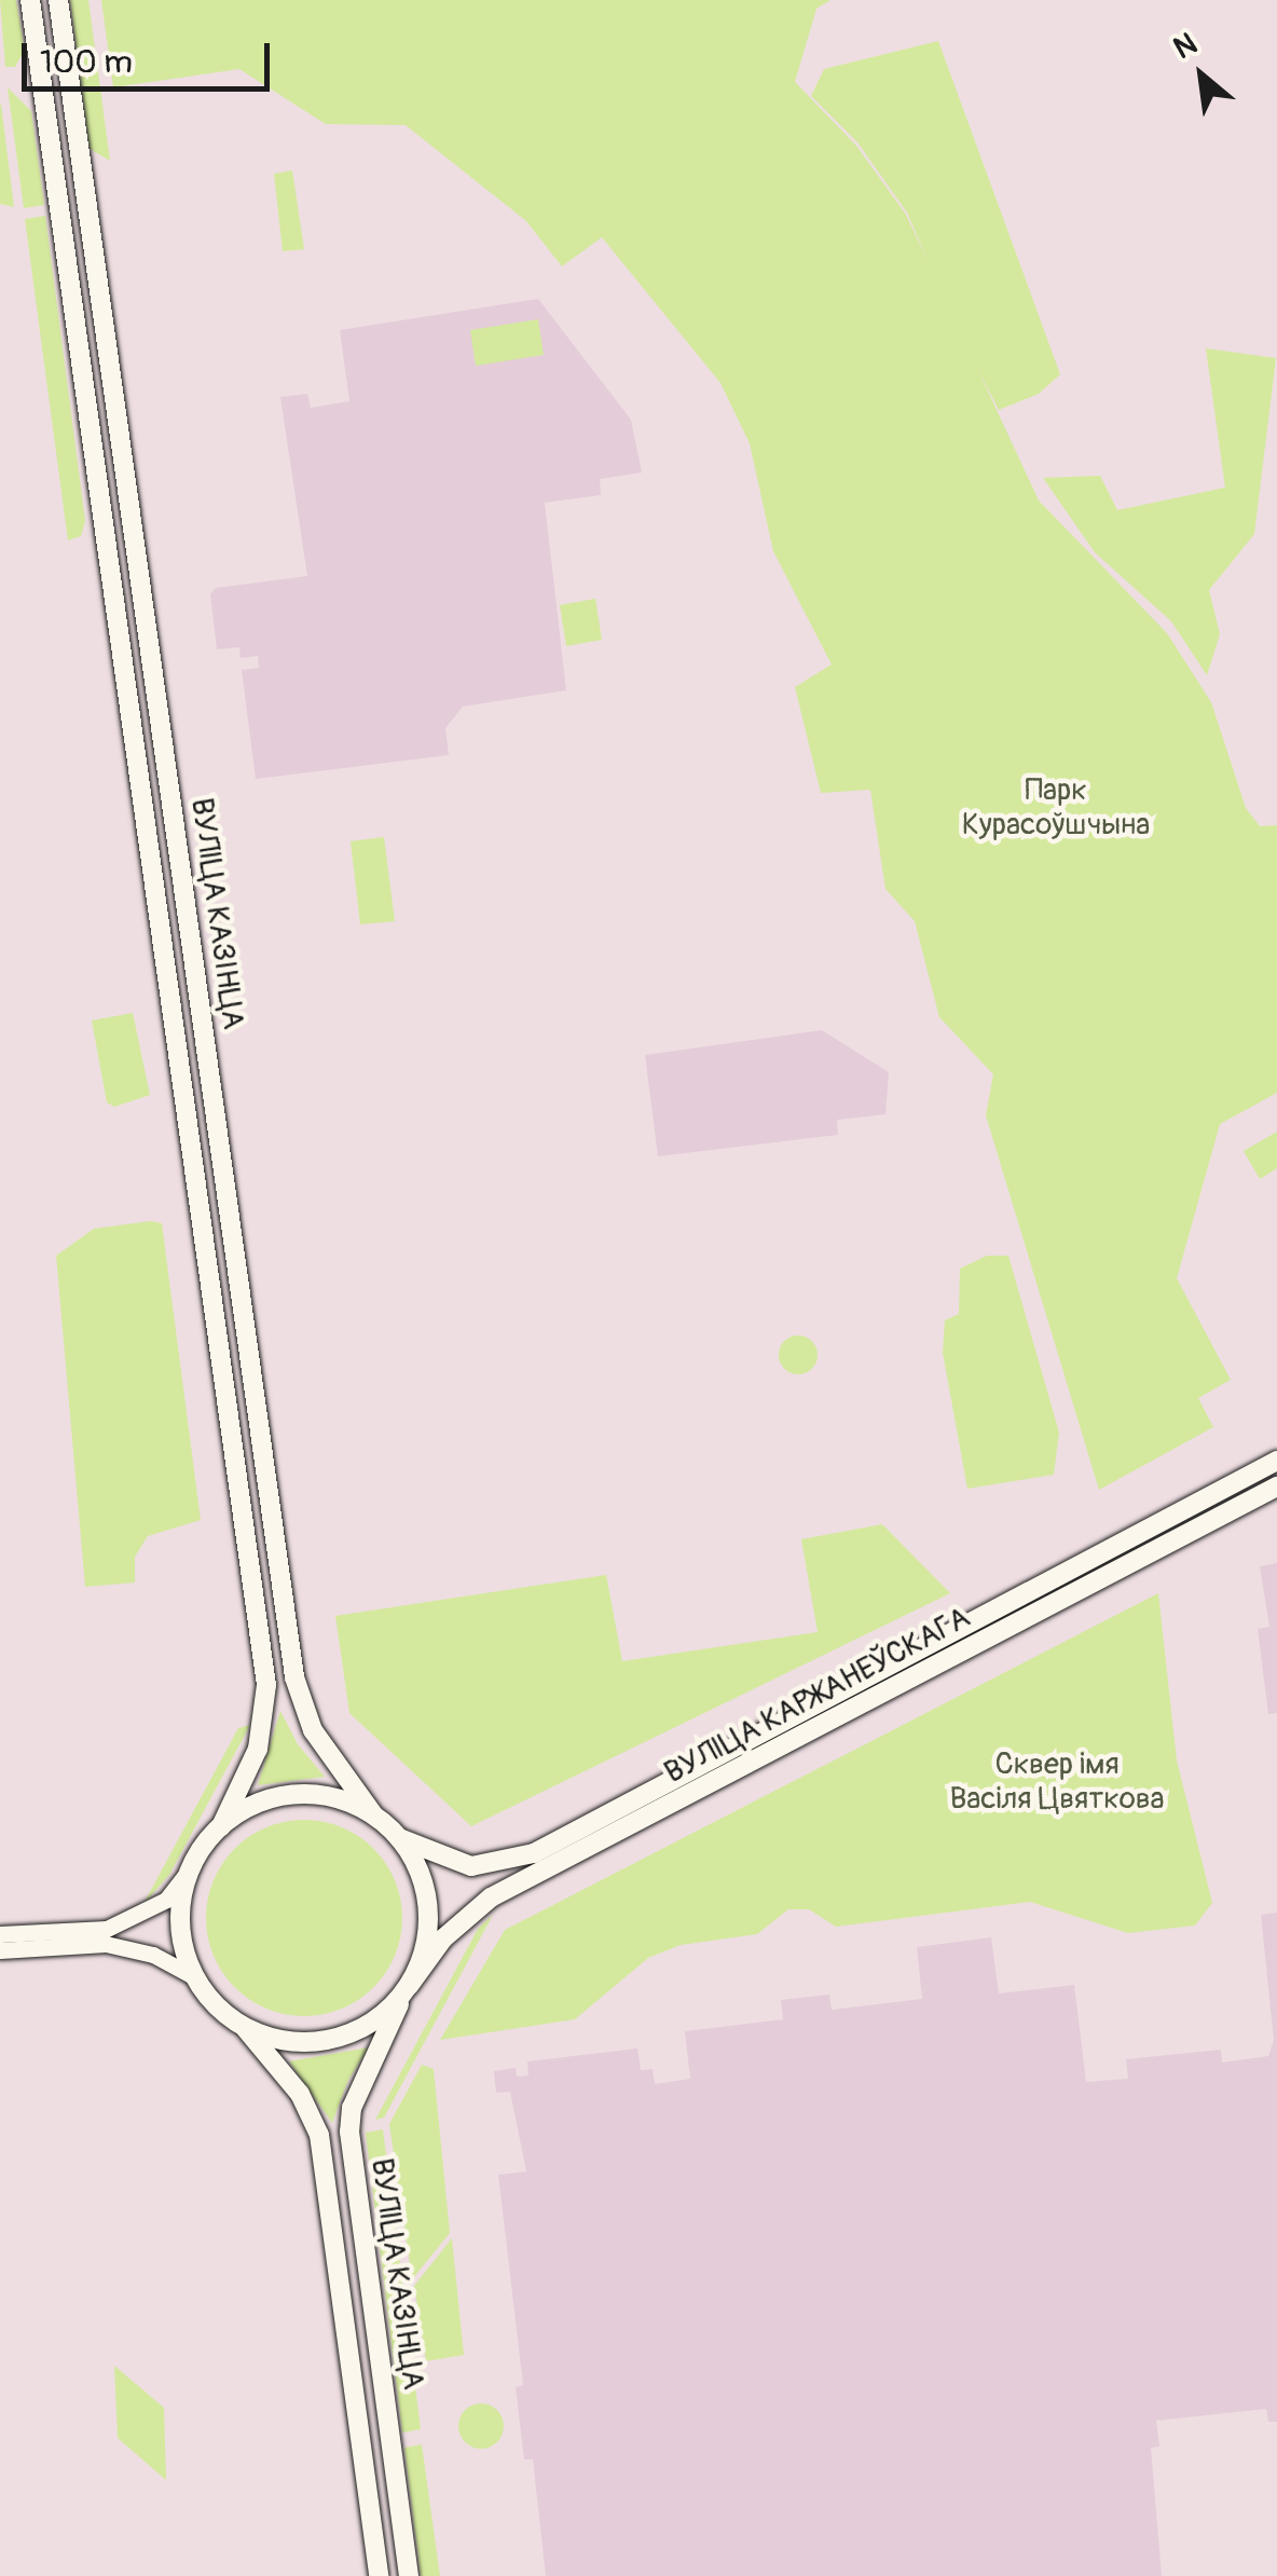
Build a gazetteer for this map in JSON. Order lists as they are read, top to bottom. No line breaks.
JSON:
{"streets":{"main road":["ВУЛІЦА КАЗІНЦА","ВУЛІЦА КАРЖАНЕЎСКАГА"]},"crossings":[["ВУЛІЦА КАЗІНЦА","ВУЛІЦА КАРЖАНЕЎСКАГА"]],"parks":["Парк Курасоўшчына","Сквер імя Васіля Цвяткова"],"scale_bar":"100 m","north":"top left"}
